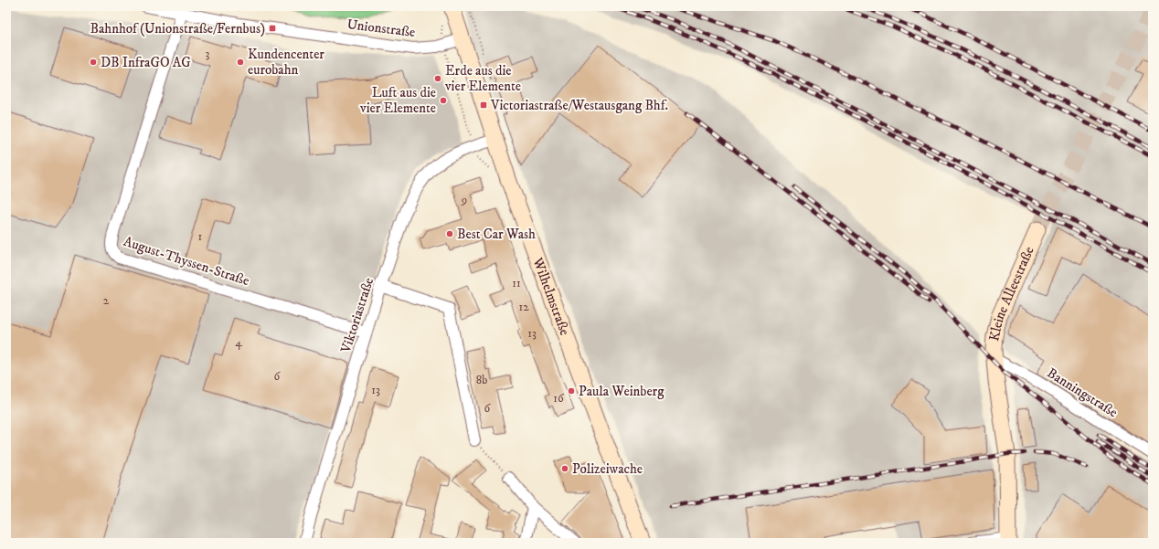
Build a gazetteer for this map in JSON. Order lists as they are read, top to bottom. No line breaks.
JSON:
{"streets":{"main road":["Kleine Alleestraße","Wilhelmstraße"],"street":["Unionstraße","August-Thyssen-Straße","Viktoriastraße","Banningstraße"]},"crossings":[["Unionstraße","August-Thyssen-Straße"],["Unionstraße","Wilhelmstraße"],["August-Thyssen-Straße","Viktoriastraße"],["Kleine Alleestraße","Banningstraße"],["Wilhelmstraße","Viktoriastraße"]],"places":{"transit":["Bahnhof (Unionstraße/Fernbus)","Victoriastraße/Westausgang Bhf."],"other":["DB InfraGO AG","Kundencenter eurobahn","Erde aus die vier Elemente","Luft aus die vier Elemente","Best Car Wash","Paula Weinberg","Polizeiwache"]},"house_numbers":["3","9","1","11","2","12","13","4","6","8b","13","16","6"]}
